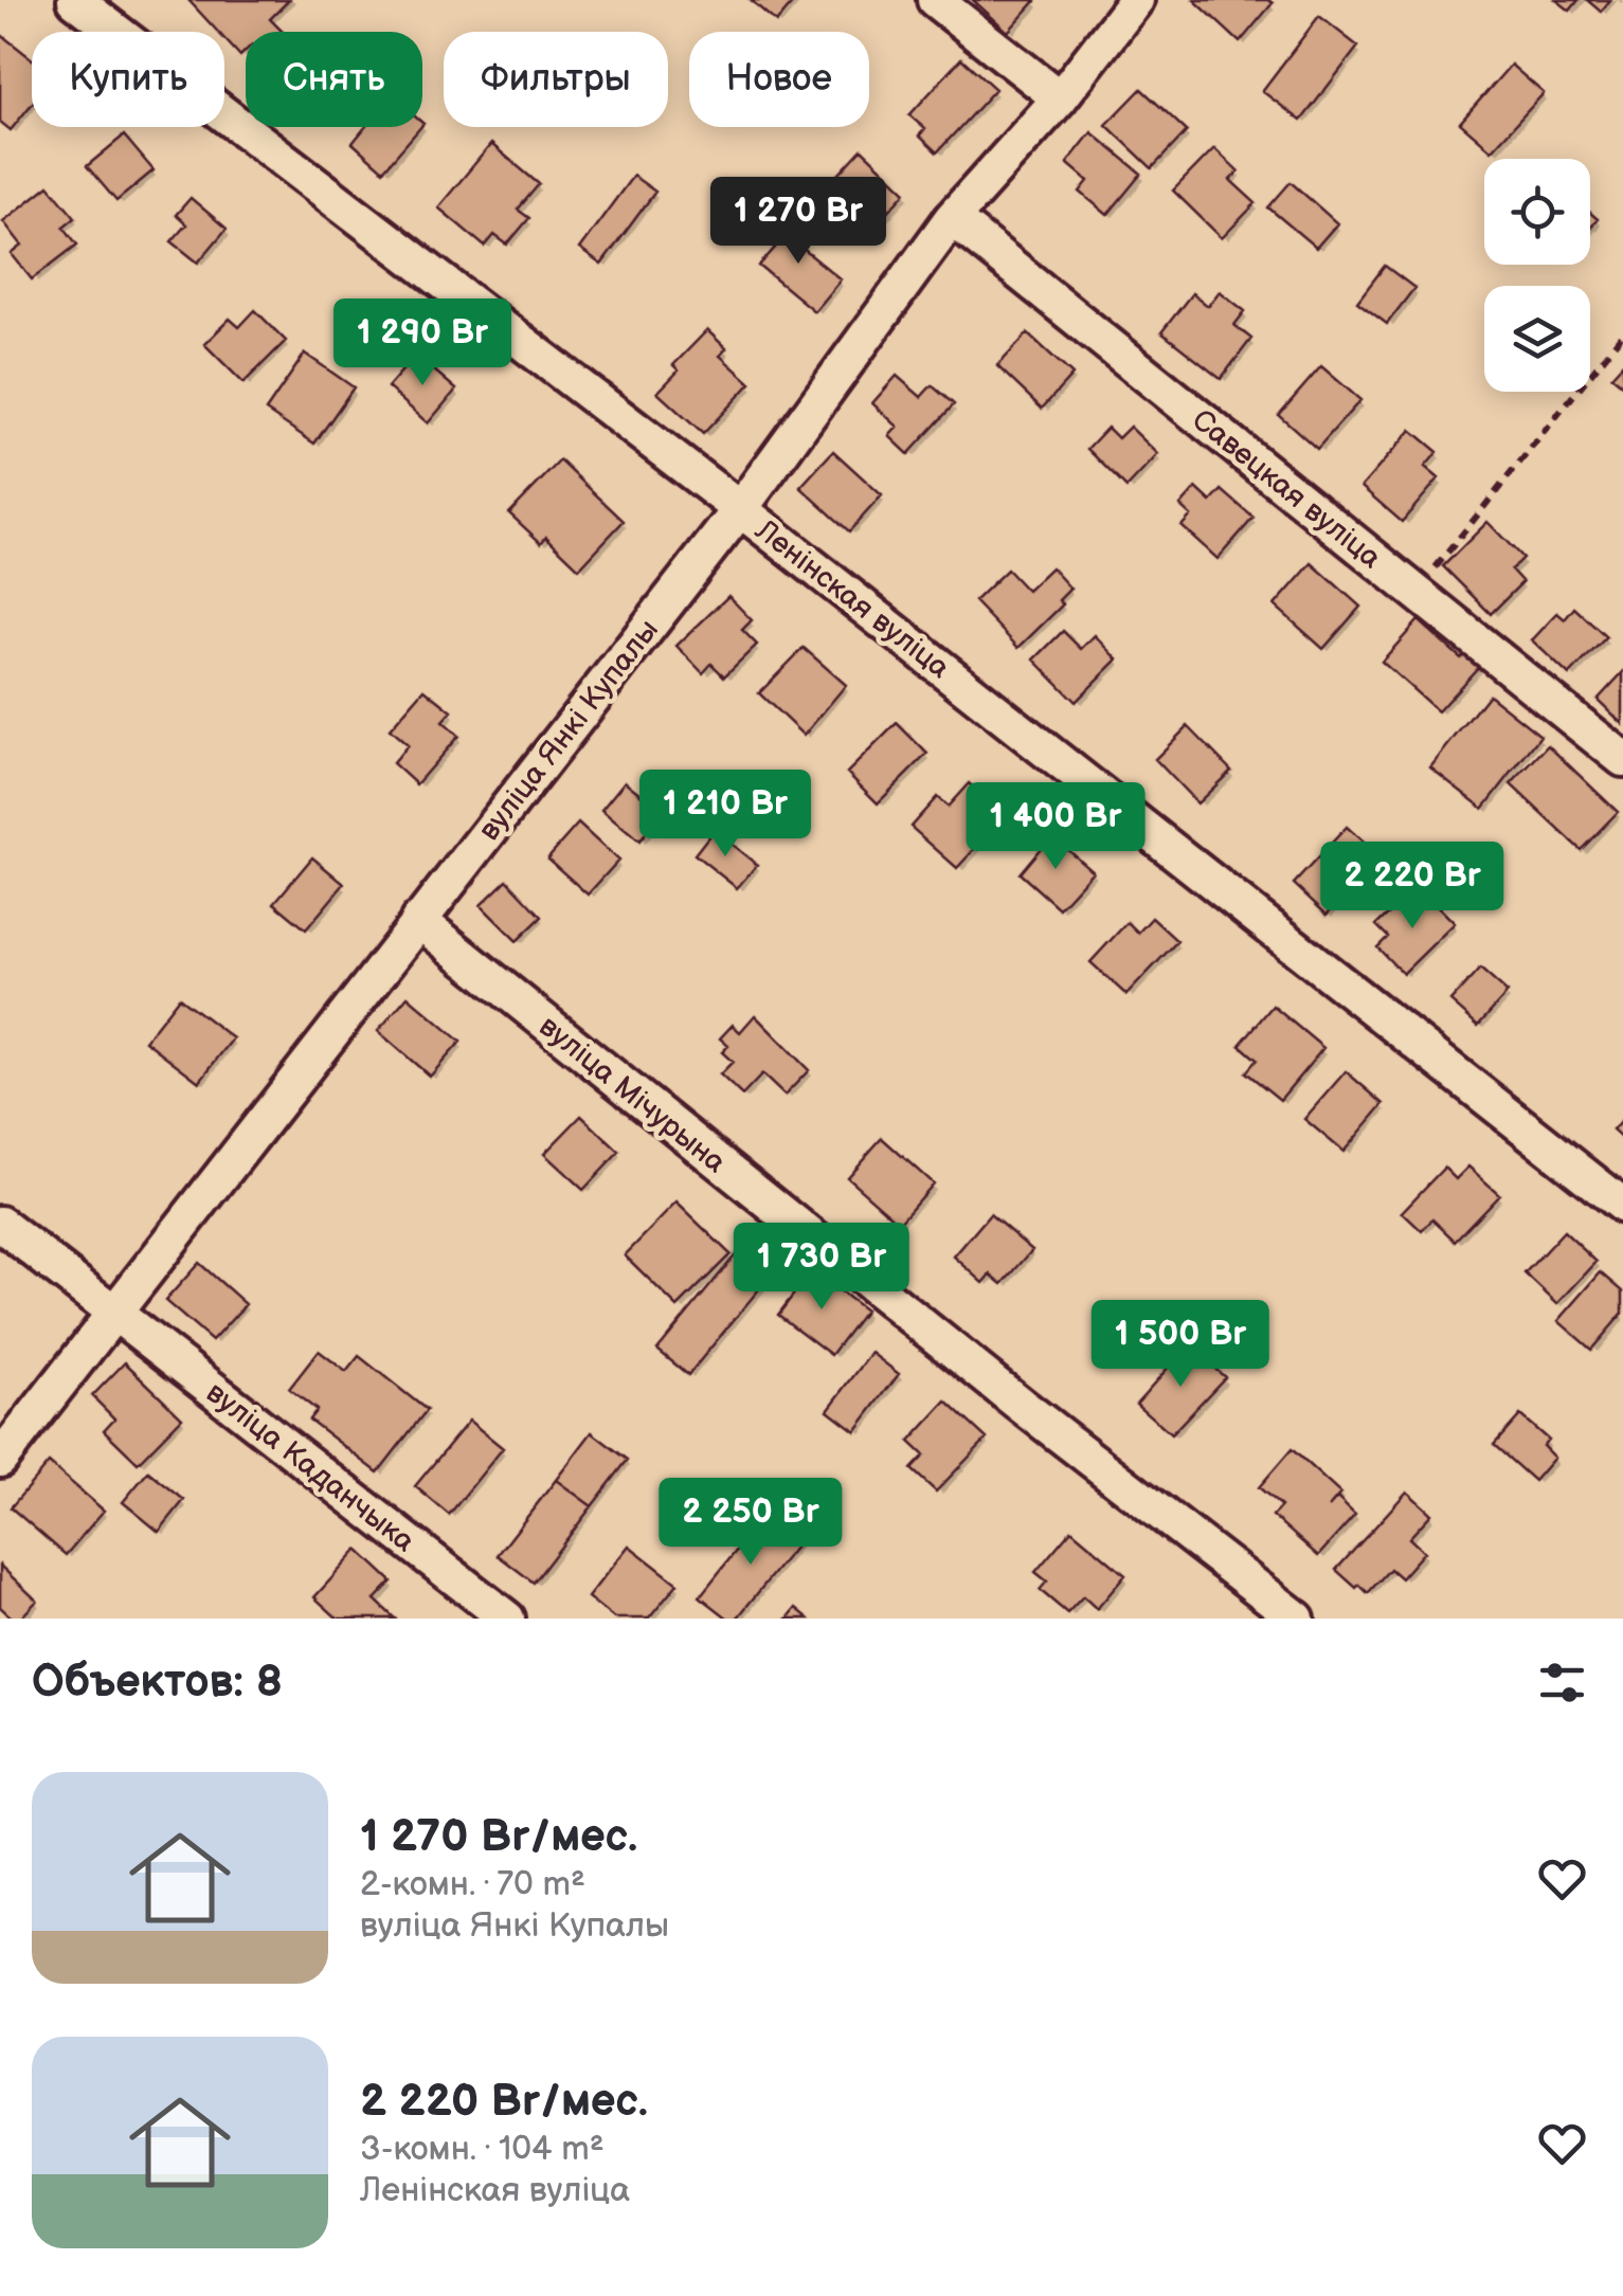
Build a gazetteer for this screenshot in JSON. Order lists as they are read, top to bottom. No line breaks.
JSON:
{"streets":{"street":["Савецкая вуліца","Ленінская вуліца","вуліца Янкі Купалы","вуліца Мічурына","вуліца Каданчыка"]},"crossings":[["Савецкая вуліца","вуліца Янкі Купалы"],["Ленінская вуліца","вуліца Янкі Купалы"],["вуліца Янкі Купалы","вуліца Мічурына"],["вуліца Янкі Купалы","вуліца Каданчыка"]],"page":{"chip":["Купить","Снять","Фильтры","Новое"],"price":["1 270 Br","1 290 Br","1 210 Br","1 400 Br","2 220 Br","1 730 Br","1 500 Br","2 250 Br"],"heading":"Объектов: 8","list":[{"name":"1 270 Br/мес.","note":"2-комн. · 70 m² · вуліца Янкі Купалы"},{"name":"2 220 Br/мес.","note":"3-комн. · 104 m² · Ленінская вуліца"}]}}
